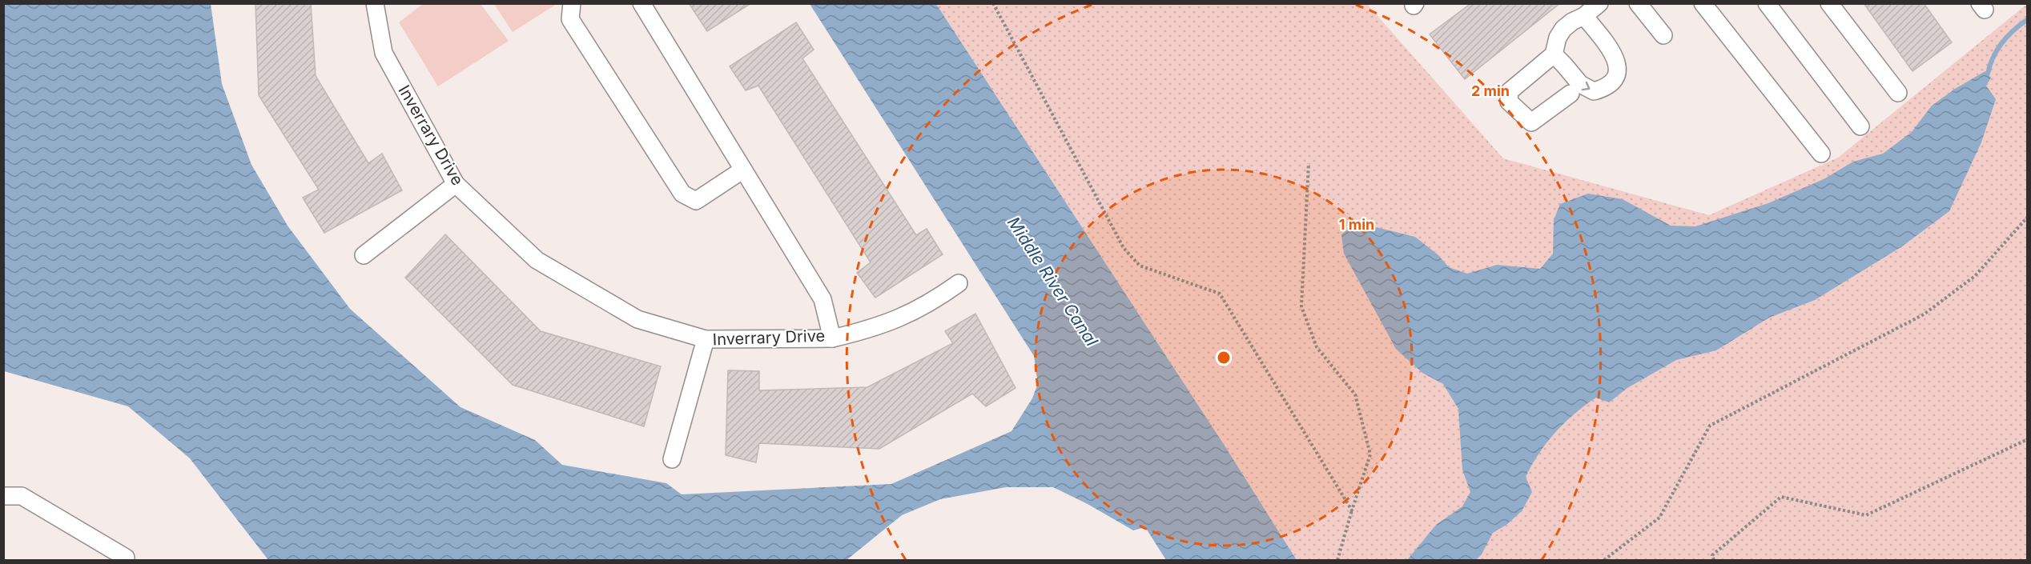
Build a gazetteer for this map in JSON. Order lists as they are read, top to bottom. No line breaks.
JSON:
{"streets":{"street":["Inverrary Drive"]},"water":["Middle River Canal"],"rings":["2 min","1 min"]}
